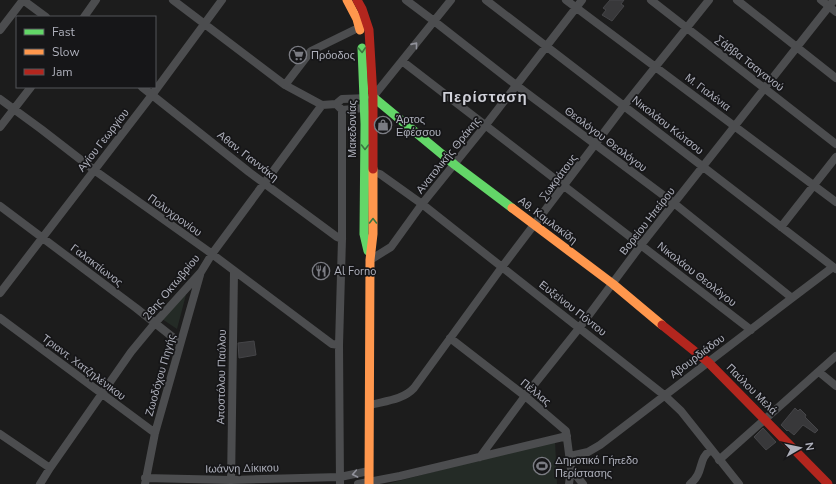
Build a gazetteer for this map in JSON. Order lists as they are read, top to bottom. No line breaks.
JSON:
{"streets":{"main road":["Μακεδονίας","Αθ. Καμλακίδη","Παύλου Μελά"],"street":["Σάββα Τσαγανού","Μ. Γιαλένια","Νικολάου Κώτσου","Θεολόγου Θεολόγου","Αγίου Γεωργίου","Ανατολικής Θράκης","Αθαν. Γιαννάκη","Σωκράτους","Πολυχρονίου","Βορείου Ηπείρου","Γαλακτίωνος","Νικολάου Θεολόγου","28ης Οκτωβρίου","Ευξείνου Πόντου","Αβουρδιάδου","Τριαντ. Χατζηλένικου","Ζωοδόχου Πηγής","Αποστόλου Παύλου","Πέλλας","Ιωάννη Δίκικου"]},"crossings":[["Σάββα Τσαγανού","Σωκράτους"],["Σάββα Τσαγανού","Βορείου Ηπείρου"],["Μ. Γιαλένια","Ανατολικής Θράκης"],["Μ. Γιαλένια","Σωκράτους"],["Μ. Γιαλένια","Βορείου Ηπείρου"],["Νικολάου Κώτσου","Ανατολικής Θράκης"],["Νικολάου Κώτσου","Σωκράτους"],["Νικολάου Κώτσου","Βορείου Ηπείρου"],["Νικολάου Κώτσου","Αβουρδιάδου"],["Μακεδονίας","Ανατολικής Θράκης"],["Μακεδονίας","Σωκράτους"],["Μακεδονίας","Αθ. Καμλακίδη"],["Μακεδονίας","Ευξείνου Πόντου"],["Μακεδονίας","Ιωάννη Δίκικου"],["Θεολόγου Θεολόγου","Ανατολικής Θράκης"],["Θεολόγου Θεολόγου","Σωκράτους"],["Θεολόγου Θεολόγου","Βορείου Ηπείρου"],["Θεολόγου Θεολόγου","Αβουρδιάδου"],["Αγίου Γεωργίου","Αθαν. Γιαννάκη"],["Αγίου Γεωργίου","Πολυχρονίου"],["Αγίου Γεωργίου","Γαλακτίωνος"],["Ανατολικής Θράκης","Αθ. Καμλακίδη"],["Ανατολικής Θράκης","Νικολάου Θεολόγου"],["Ανατολικής Θράκης","Ευξείνου Πόντου"],["Αθαν. Γιαννάκη","28ης Οκτωβρίου"],["Σωκράτους","Αθ. Καμλακίδη"],["Σωκράτους","Νικολάου Θεολόγου"],["Σωκράτους","Ευξείνου Πόντου"],["Σωκράτους","Πέλλας"],["Πολυχρονίου","28ης Οκτωβρίου"],["Πολυχρονίου","Αποστόλου Παύλου"],["Αθ. Καμλακίδη","Βορείου Ηπείρου"],["Αθ. Καμλακίδη","Αβουρδιάδου"],["Αθ. Καμλακίδη","Παύλου Μελά"],["Βορείου Ηπείρου","Νικολάου Θεολόγου"],["Βορείου Ηπείρου","Ευξείνου Πόντου"],["Βορείου Ηπείρου","Πέλλας"],["Γαλακτίωνος","28ης Οκτωβρίου"],["Γαλακτίωνος","Ζωοδόχου Πηγής"],["Νικολάου Θεολόγου","Αβουρδιάδου"],["28ης Οκτωβρίου","Τριαντ. Χατζηλένικου"],["28ης Οκτωβρίου","Ζωοδόχου Πηγής"],["Ευξείνου Πόντου","Αβουρδιάδου"],["Αβουρδιάδου","Παύλου Μελά"],["Τριαντ. Χατζηλένικου","Ζωοδόχου Πηγής"],["Ζωοδόχου Πηγής","Ιωάννη Δίκικου"],["Αποστόλου Παύλου","Ιωάννη Δίκικου"]],"districts":["Περίσταση"],"places":{"supermarket":["Πρόοδος"],"shop":["Άρτος Εφέσσου"],"restaurant":["Al Forno"],"sports":["Δημοτικό Γήπεδο Περίστασης"]},"legend":["Fast","Slow","Jam"],"north":"right"}
